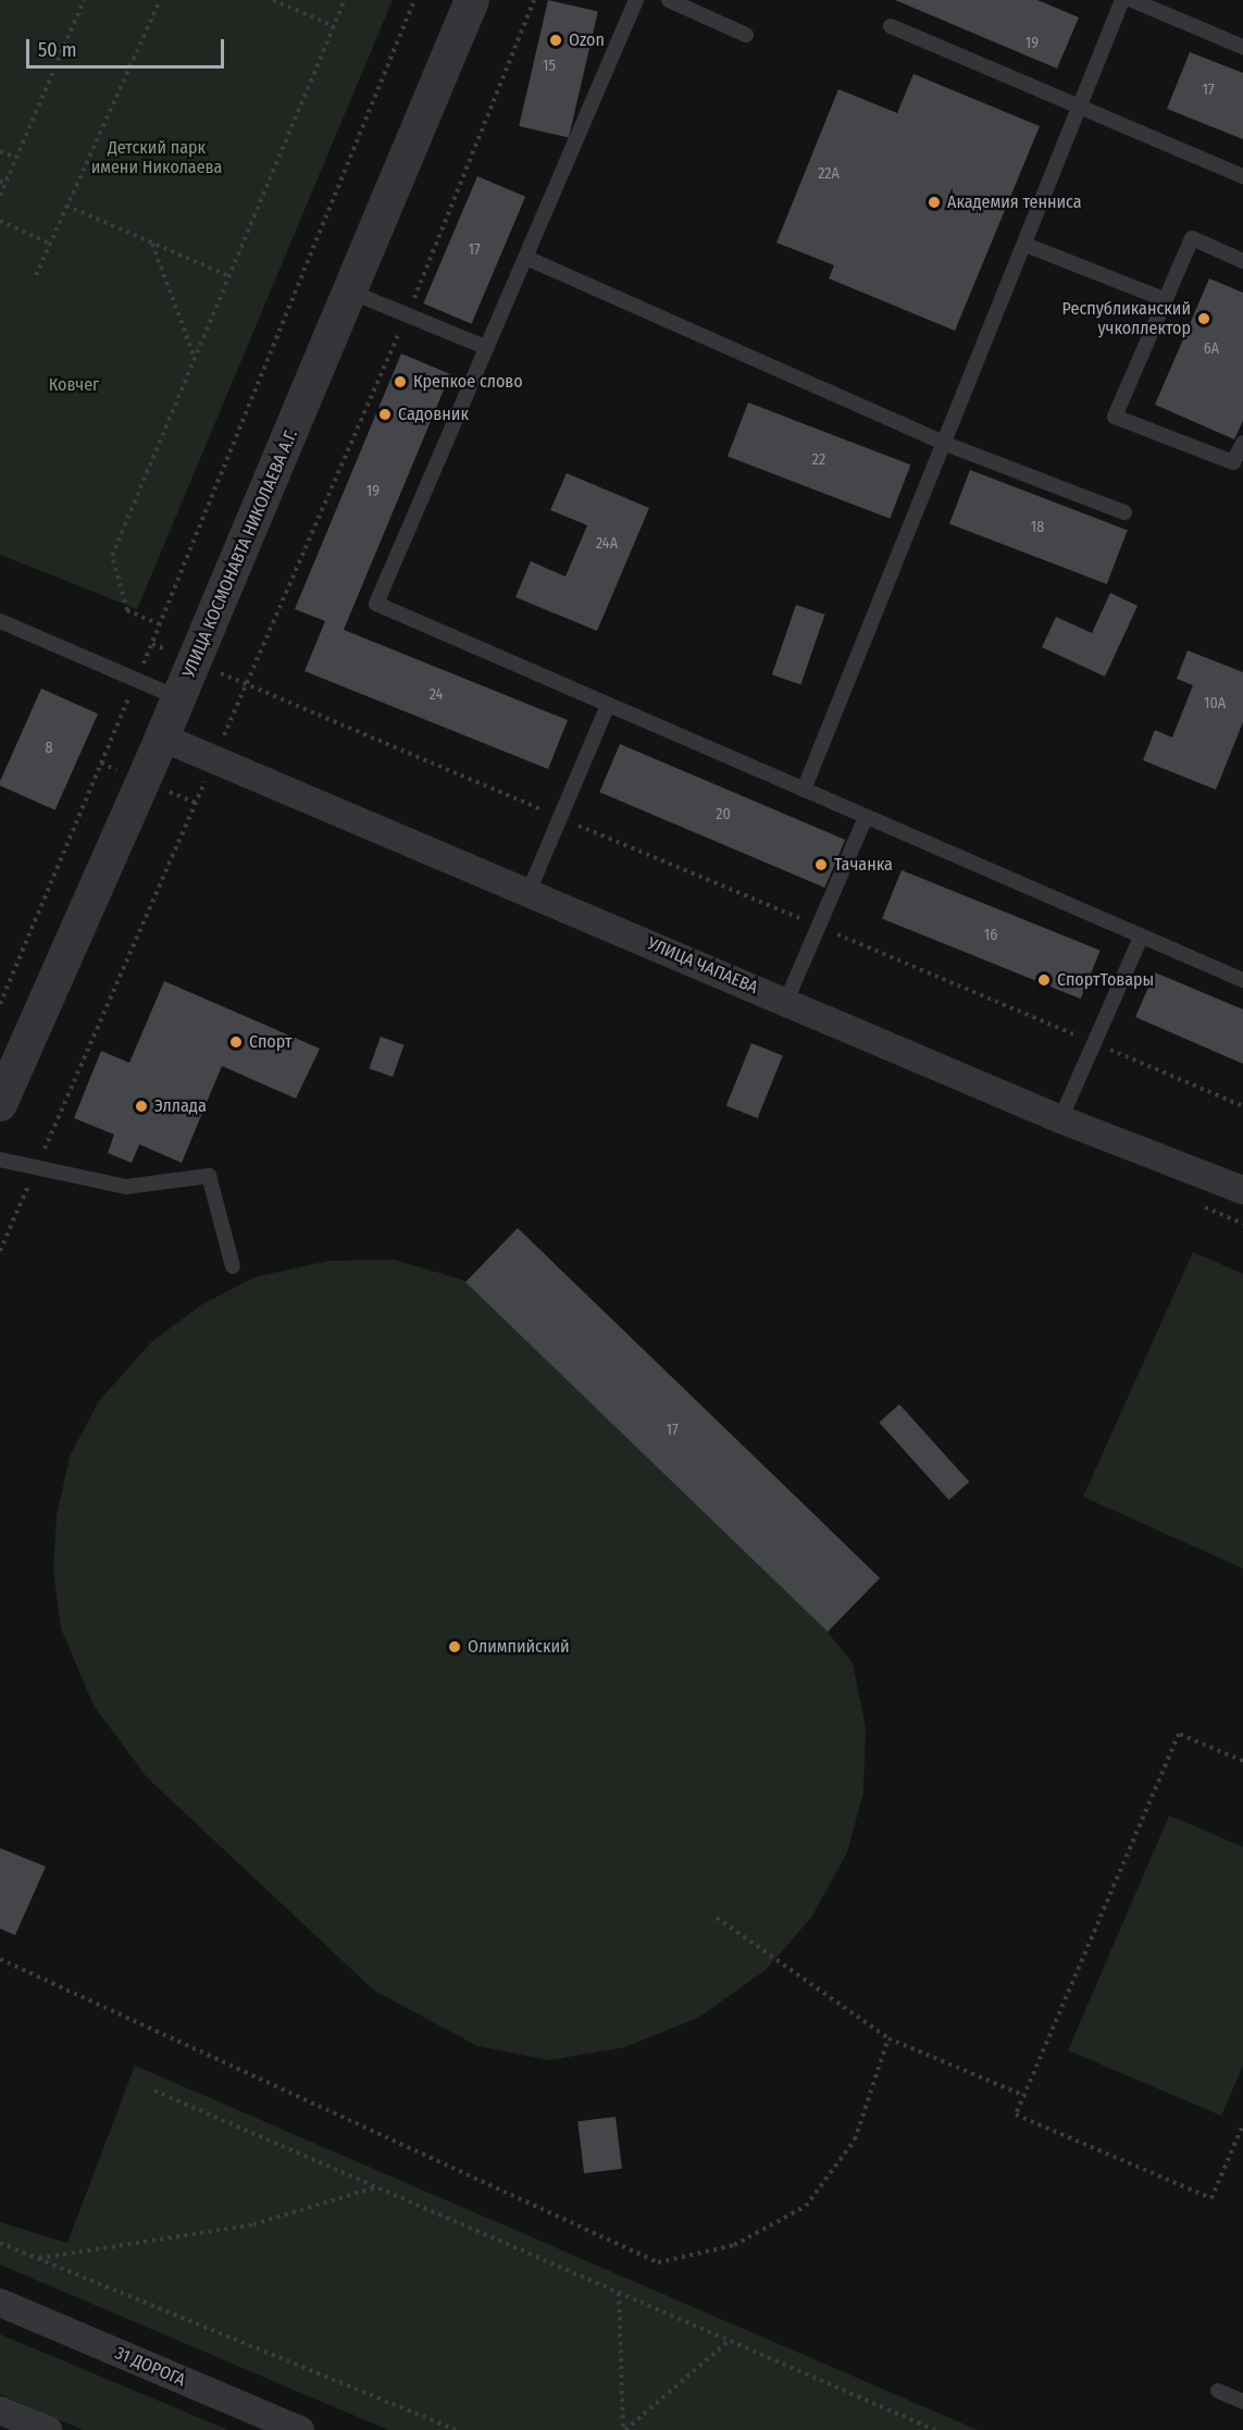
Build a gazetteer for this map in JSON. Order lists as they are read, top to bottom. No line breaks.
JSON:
{"streets":{"street":["УЛИЦА КОСМОНАВТА НИКОЛАЕВА А.Г.","УЛИЦА ЧАПАЕВА","31 ДОРОГА"]},"crossings":[["УЛИЦА КОСМОНАВТА НИКОЛАЕВА А.Г.","УЛИЦА ЧАПАЕВА"]],"parks":["Детский парк имени Николаева","Ковчег"],"places":["Ozon","Академия тенниса","Республиканский учколлектор","Крепкое слово","Садовник","Тачанка","СпортТовары","Спорт","Эллада","Олимпийский"],"house_numbers":["19","15","17","22А","17","6А","22","19","18","24А","24","10А","8","20","16","17"],"scale_bar":"50 m"}
